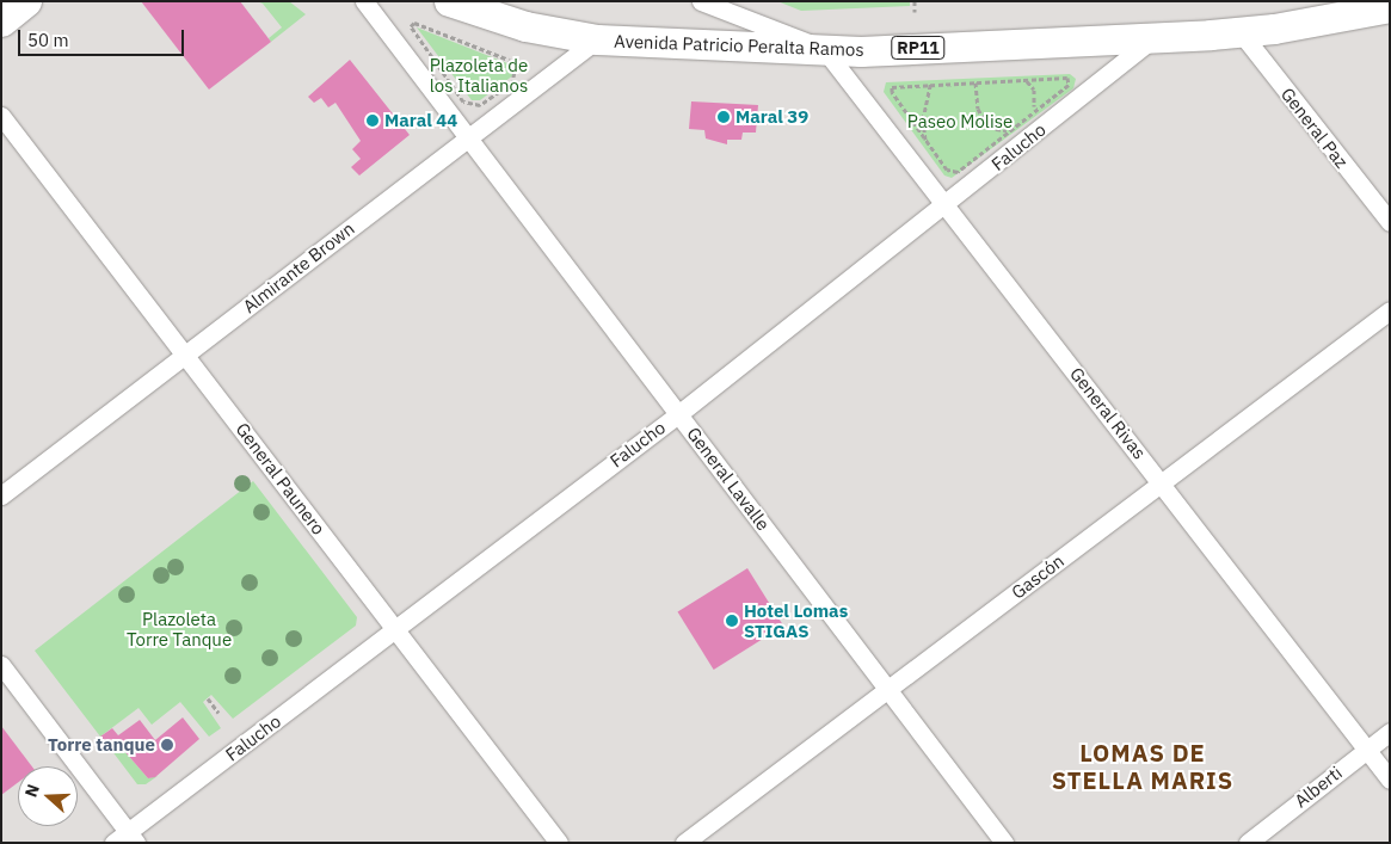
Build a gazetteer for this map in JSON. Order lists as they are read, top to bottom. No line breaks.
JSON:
{"streets":{"main road":["Avenida Patricio Peralta Ramos","RP11"],"street":["General Paz","Falucho","Almirante Brown","General Rivas","General Paunero","General Lavalle","Gascón","Alberti"]},"crossings":[["Avenida Patricio Peralta Ramos","General Paz"],["Avenida Patricio Peralta Ramos","Falucho"],["Avenida Patricio Peralta Ramos","Almirante Brown"],["Avenida Patricio Peralta Ramos","General Rivas"],["Falucho","General Rivas"],["Falucho","General Paunero"],["Falucho","General Lavalle"],["Almirante Brown","General Paunero"],["Almirante Brown","General Lavalle"],["General Rivas","Gascón"],["General Rivas","Alberti"],["General Lavalle","Gascón"]],"districts":["LOMAS DE STELLA MARIS"],"parks":["Plazoleta de los Italianos","Paseo Molise","Plazoleta Torre Tanque"],"places":["Maral 39","Maral 44","Hotel Lomas STIGAS","Torre tanque"],"scale_bar":"50 m","north":"left"}
